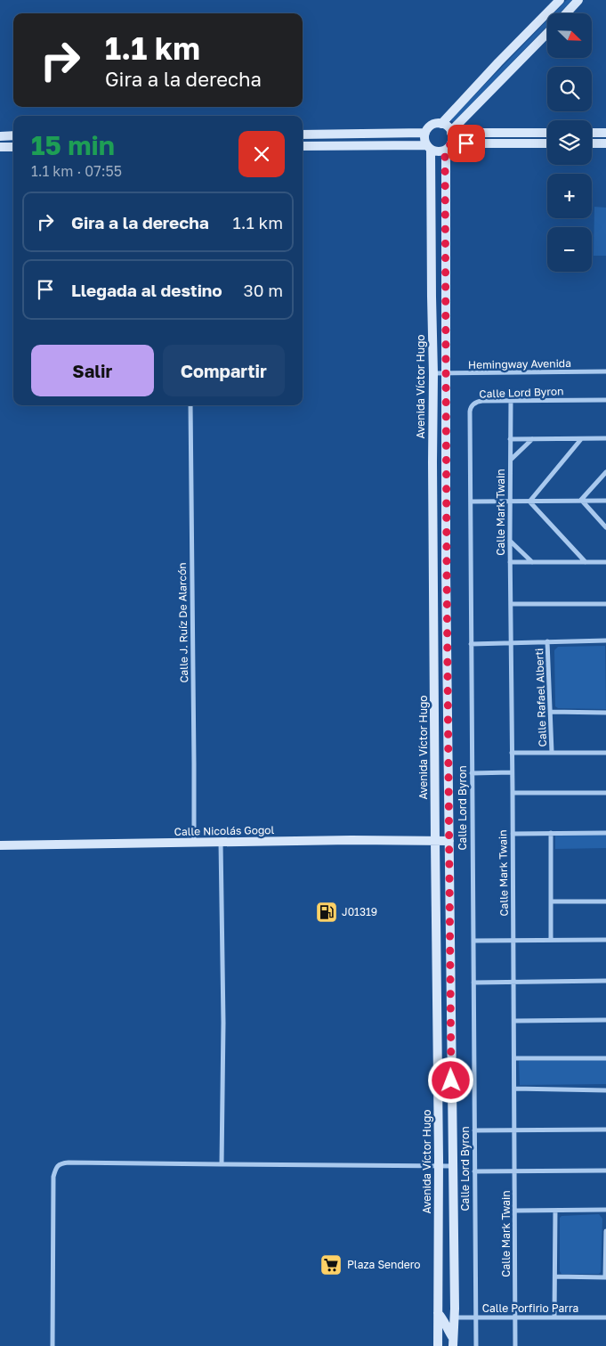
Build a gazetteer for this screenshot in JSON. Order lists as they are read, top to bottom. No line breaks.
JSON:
{"streets":{"street":["Hemingway Avenida","Avenida Víctor Hugo","Calle Lord Byron","Calle Mark Twain","Calle J. Ruíz De Alarcón","Calle Rafael Alberti","Calle Nicolás Gogol","Calle Porfirio Parra"]},"crossings":[["Hemingway Avenida","Avenida Víctor Hugo"],["Avenida Víctor Hugo","Calle Nicolás Gogol"],["Calle Lord Byron","Calle Mark Twain"],["Calle Lord Byron","Calle Porfirio Parra"],["Calle Mark Twain","Calle Porfirio Parra"],["Calle J. Ruíz De Alarcón","Calle Nicolás Gogol"]],"places":{"fuel station":["J01319"],"supermarket":["Plaza Sendero"]},"north":"bottom right","page":{"map_buttons":["+","−"],"turn":["1.1 km","Gira a la derecha"],"heading":["15 min","1.1 km · 07:55"],"list":[{"name":"Gira a la derecha","value":"1.1 km"},{"name":"Llegada al destino","value":"30 m"}],"buttons":["Salir","Compartir"]}}
